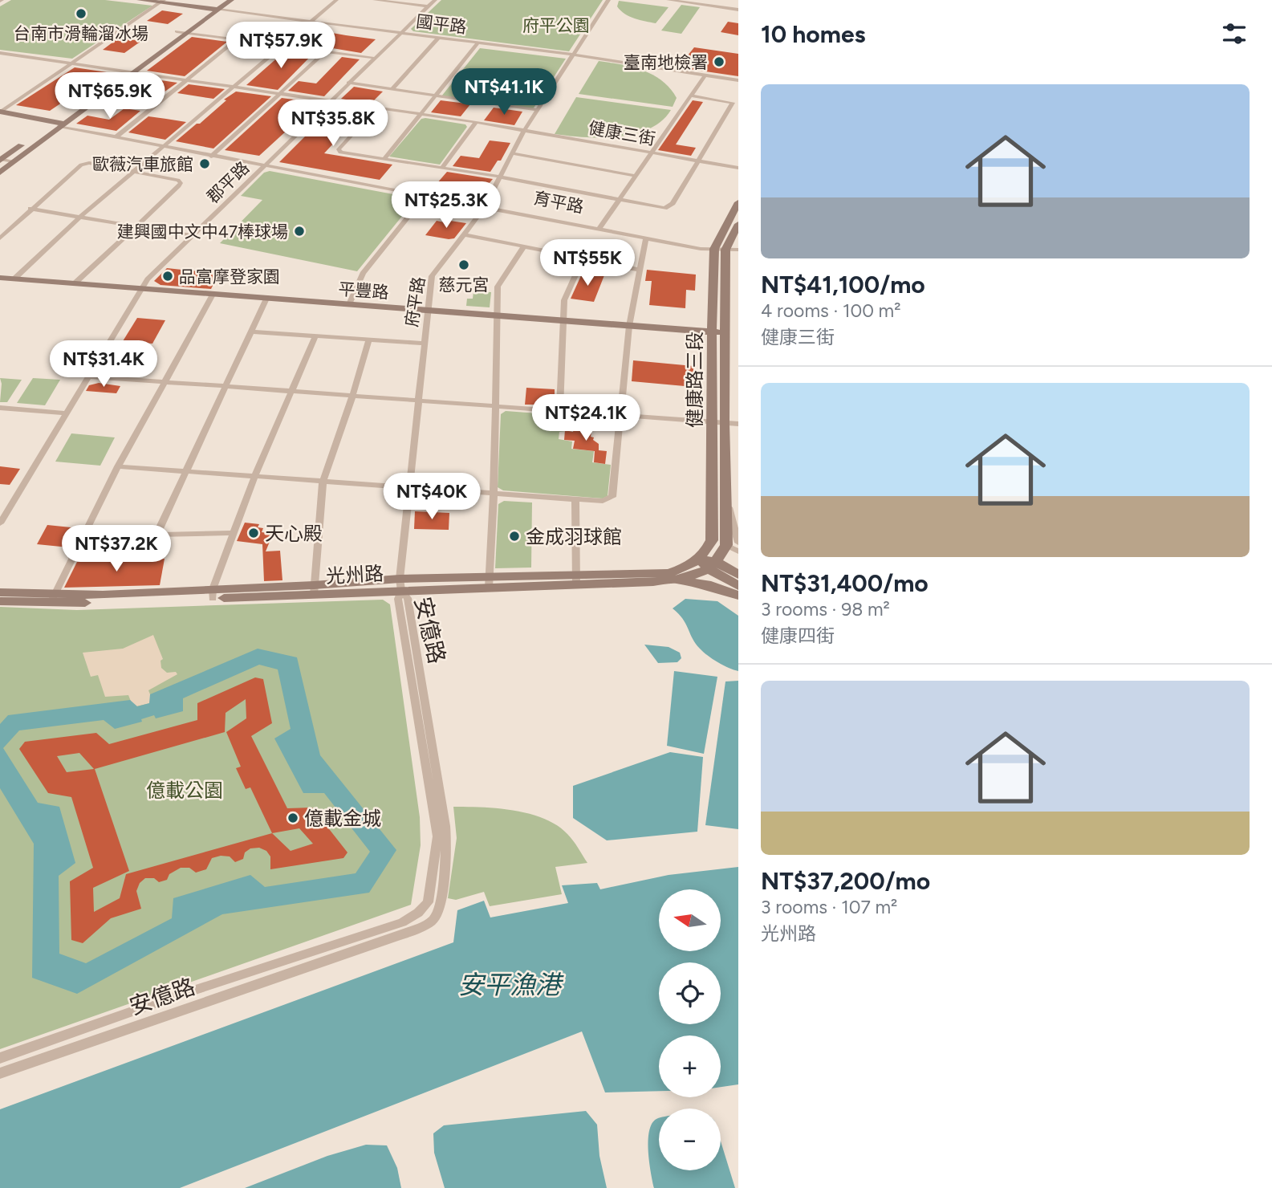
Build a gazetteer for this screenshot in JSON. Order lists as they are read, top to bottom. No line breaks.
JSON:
{"streets":{"street":["國平路","健康三街","郡平路","育平路","平豐路","府平路","健康路三段","光州路","安億路"]},"crossings":[["國平路","郡平路"],["國平路","府平路"],["健康三街","郡平路"],["健康三街","府平路"],["郡平路","育平路"],["郡平路","平豐路"],["育平路","府平路"],["育平路","健康路三段"],["平豐路","府平路"],["平豐路","健康路三段"],["府平路","光州路"],["府平路","安億路"],["健康路三段","光州路"],["光州路","安億路"]],"water":["安平漁港"],"parks":["府平公園","億載公園"],"places":["台南市滑輪溜冰場","臺南地檢署","歐薇汽車旅館","建興國中文中47棒球場","慈元宮","品富摩登家園","天心殿","金成羽球館","億載金城"],"north":"left","page":{"heading":"10 homes","price":["NT$57.9K","NT$41.1K","NT$65.9K","NT$35.8K","NT$25.3K","NT$55K","NT$31.4K","NT$24.1K","NT$40K","NT$37.2K"],"list":[{"name":"NT$41,100/mo","note":"4 rooms · 100 m² · 健康三街"},{"name":"NT$31,400/mo","note":"3 rooms · 98 m² · 健康四街"},{"name":"NT$37,200/mo","note":"3 rooms · 107 m² · 光州路"}],"map_buttons":["+","−"]}}
